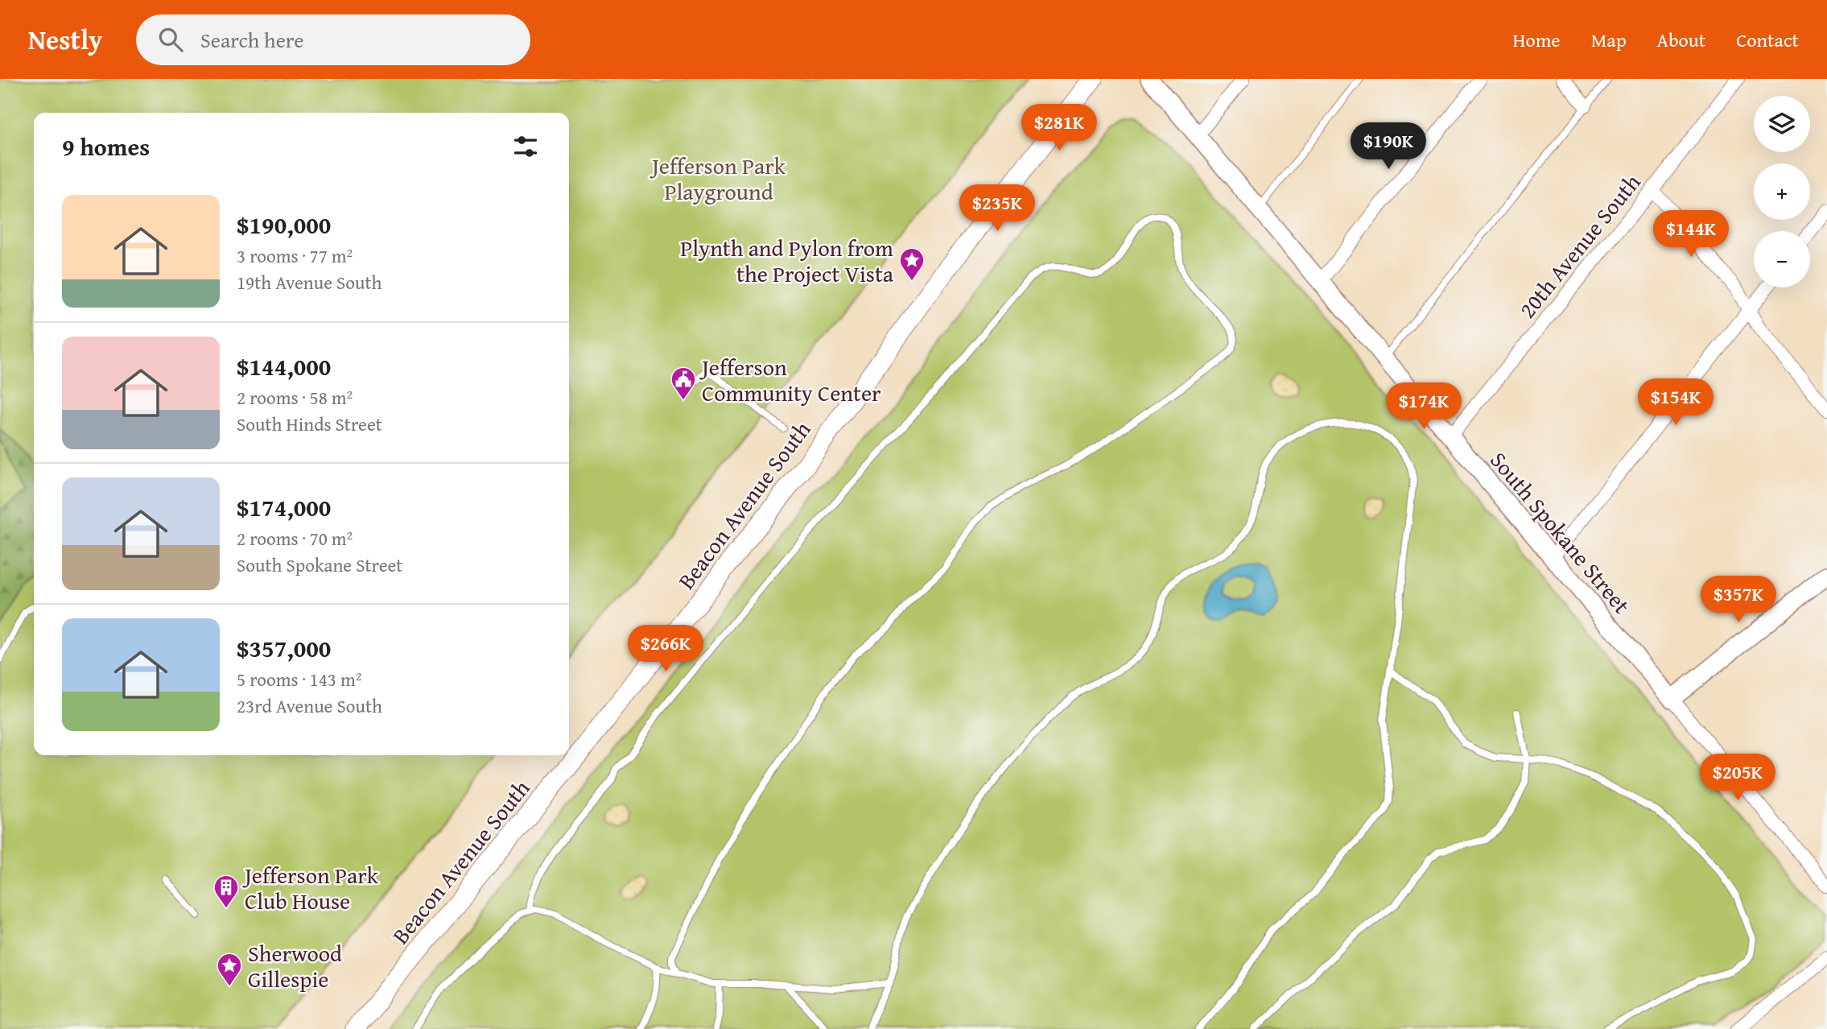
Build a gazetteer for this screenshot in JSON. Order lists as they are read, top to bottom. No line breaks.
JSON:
{"streets":{"main road":["Beacon Avenue South"],"street":["20th Avenue South","South Spokane Street"]},"crossings":[["20th Avenue South","South Spokane Street"]],"parks":["Jefferson Park Playground"],"places":{"place":["Plynth and Pylon from the Project Vista","Sherwood Gillespie"],"public building":["Jefferson Community Center"],"building":["Jefferson Park Club House"]},"page":{"header":"Nestly","search":"Search here","nav":["Home","Map","About","Contact"],"map_buttons":["+","−"],"price":["$281K","$190K","$235K","$144K","$154K","$174K","$357K","$266K","$205K"],"heading":"9 homes","list":[{"name":"$190,000","note":"3 rooms · 77 m² · 19th Avenue South"},{"name":"$144,000","note":"2 rooms · 58 m² · South Hinds Street"},{"name":"$174,000","note":"2 rooms · 70 m² · South Spokane Street"},{"name":"$357,000","note":"5 rooms · 143 m² · 23rd Avenue South"}]}}
